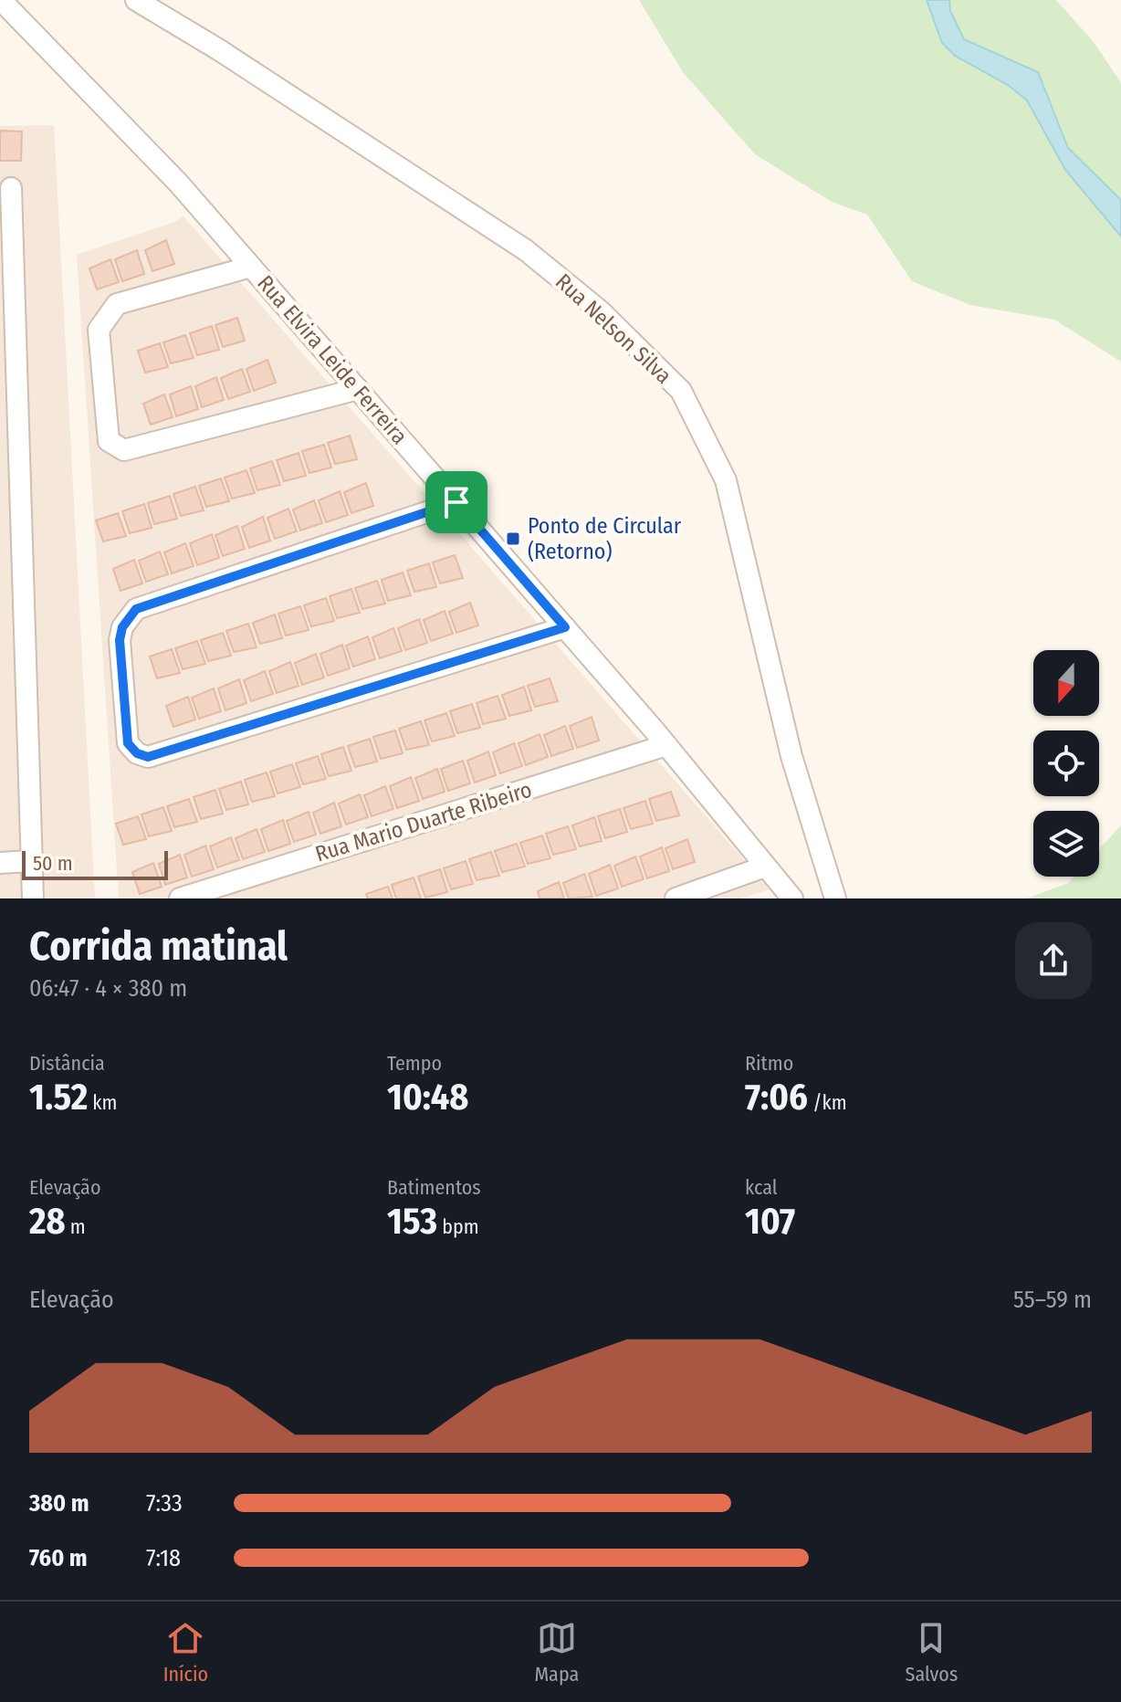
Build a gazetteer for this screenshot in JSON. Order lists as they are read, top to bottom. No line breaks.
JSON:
{"streets":{"street":["Rua Nelson Silva","Rua Elvira Leide Ferreira","Rua Mario Duarte Ribeiro"]},"crossings":[["Rua Elvira Leide Ferreira","Rua Mario Duarte Ribeiro"]],"places":{"transit":["Ponto de Circular (Retorno)"]},"scale_bar":"50 m","north":"bottom","page":{"scale":"50 m","heading":["Corrida matinal","06:47 · 4 × 380 m"],"stats":[["Distância","1.52 km"],["Tempo","10:48"],["Ritmo","7:06 /km"],["Elevação","28 m"],["Batimentos","153 bpm"],["kcal","107"]],"chart":["Elevação","55–59 m"],"list":[{"name":"380 m","note":"7:33"},{"name":"760 m","note":"7:18"}],"tabs":["Início","Mapa","Salvos"]}}
